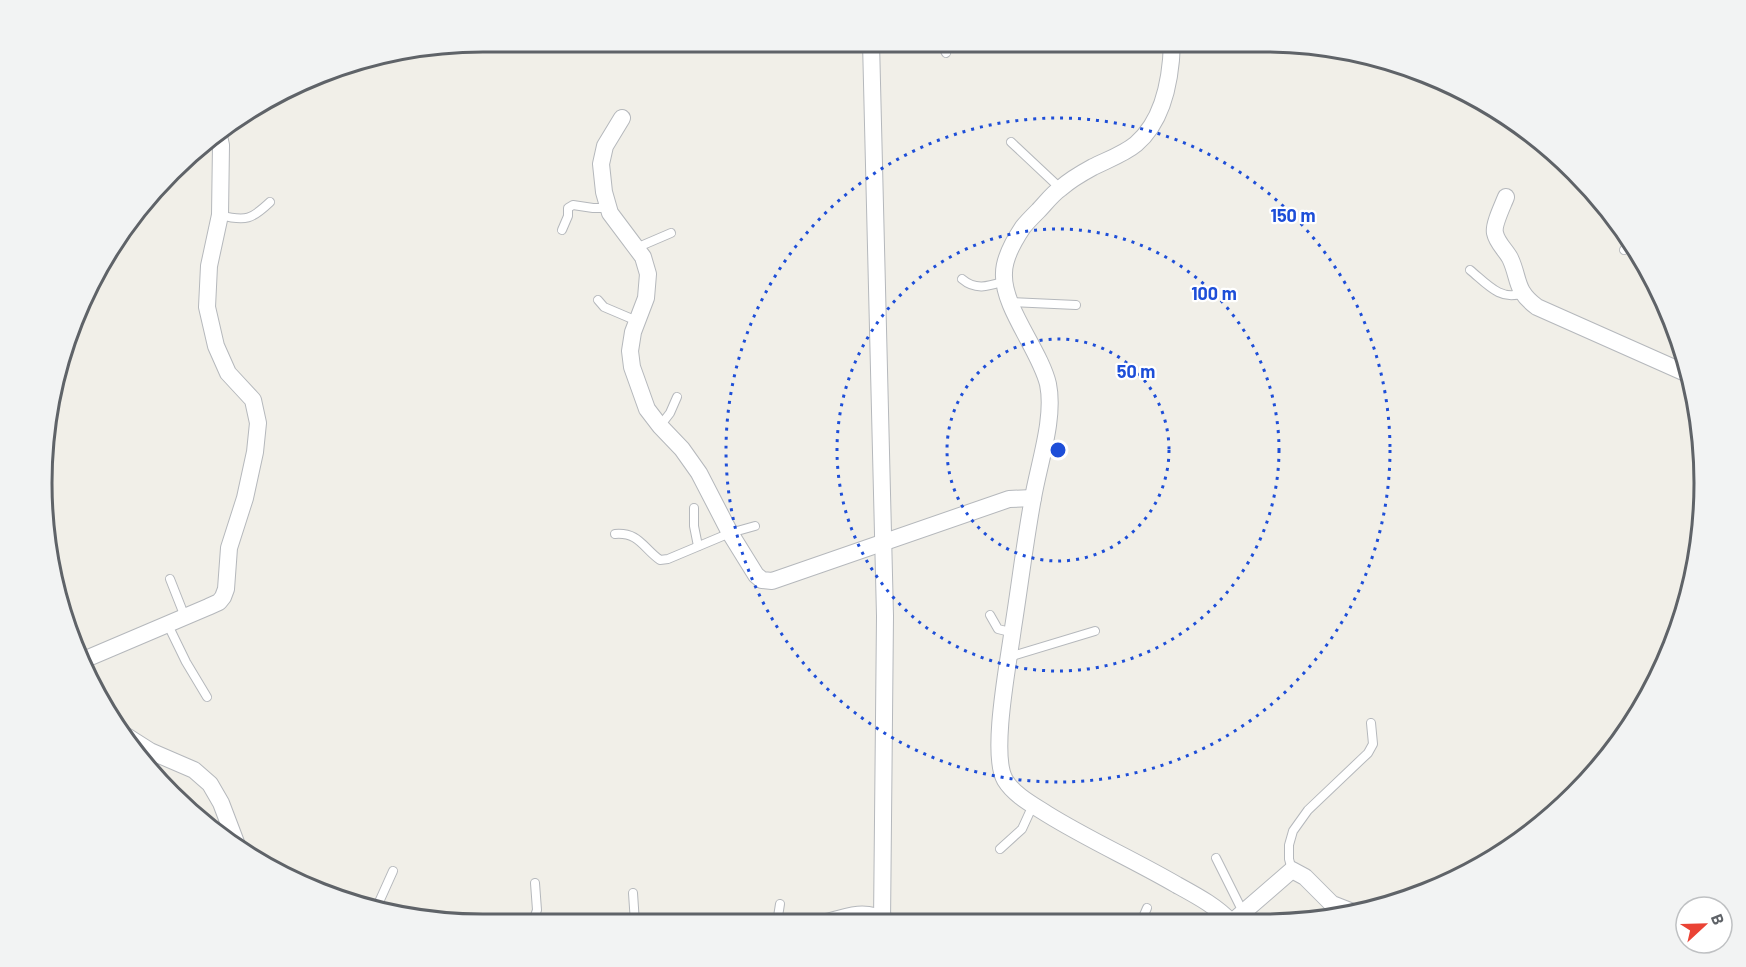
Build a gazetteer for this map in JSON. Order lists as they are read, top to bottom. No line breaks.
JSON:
{"north":"right","rings":["150 m","100 m","50 m"]}
